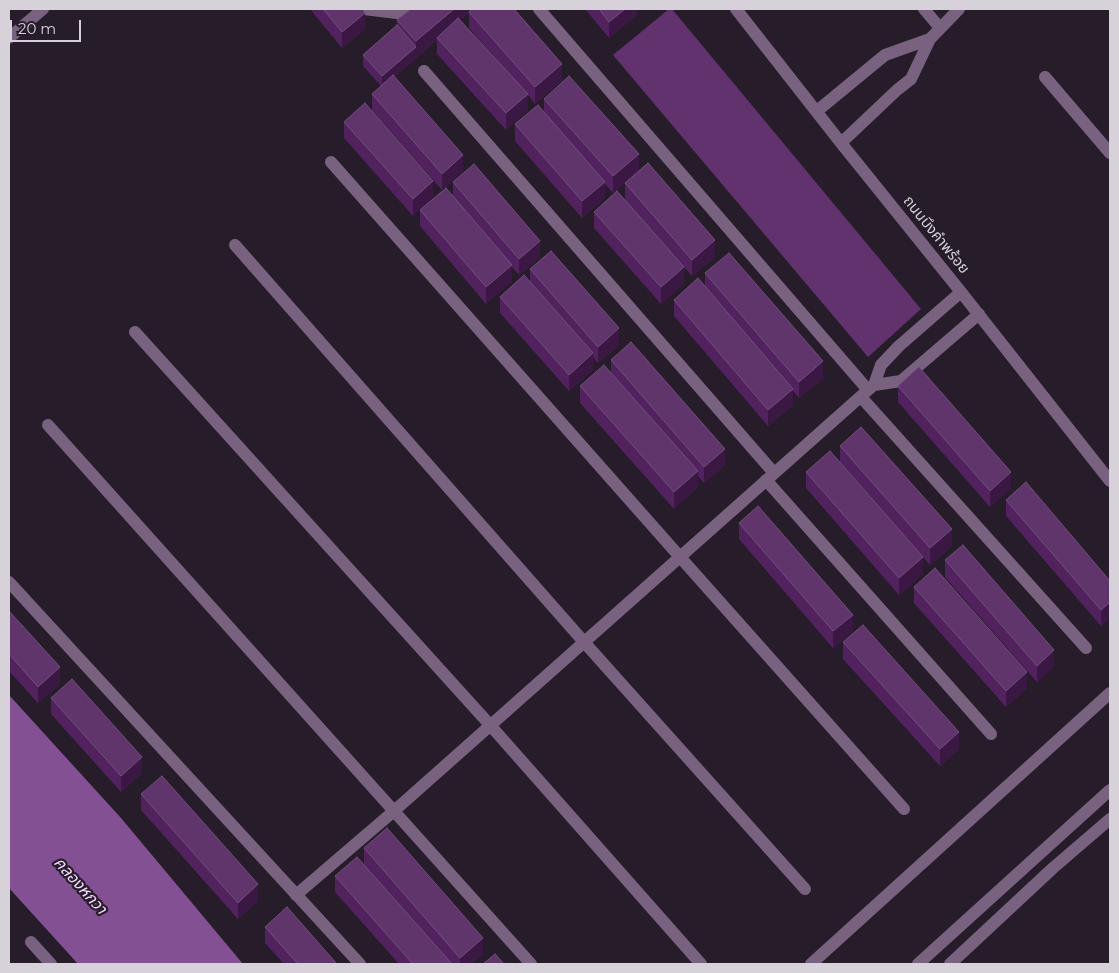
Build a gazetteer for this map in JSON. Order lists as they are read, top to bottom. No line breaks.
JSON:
{"streets":{"street":["ถนนบึงคำพร้อย"]},"water":["คลองหกวา"],"scale_bar":"20 m"}
